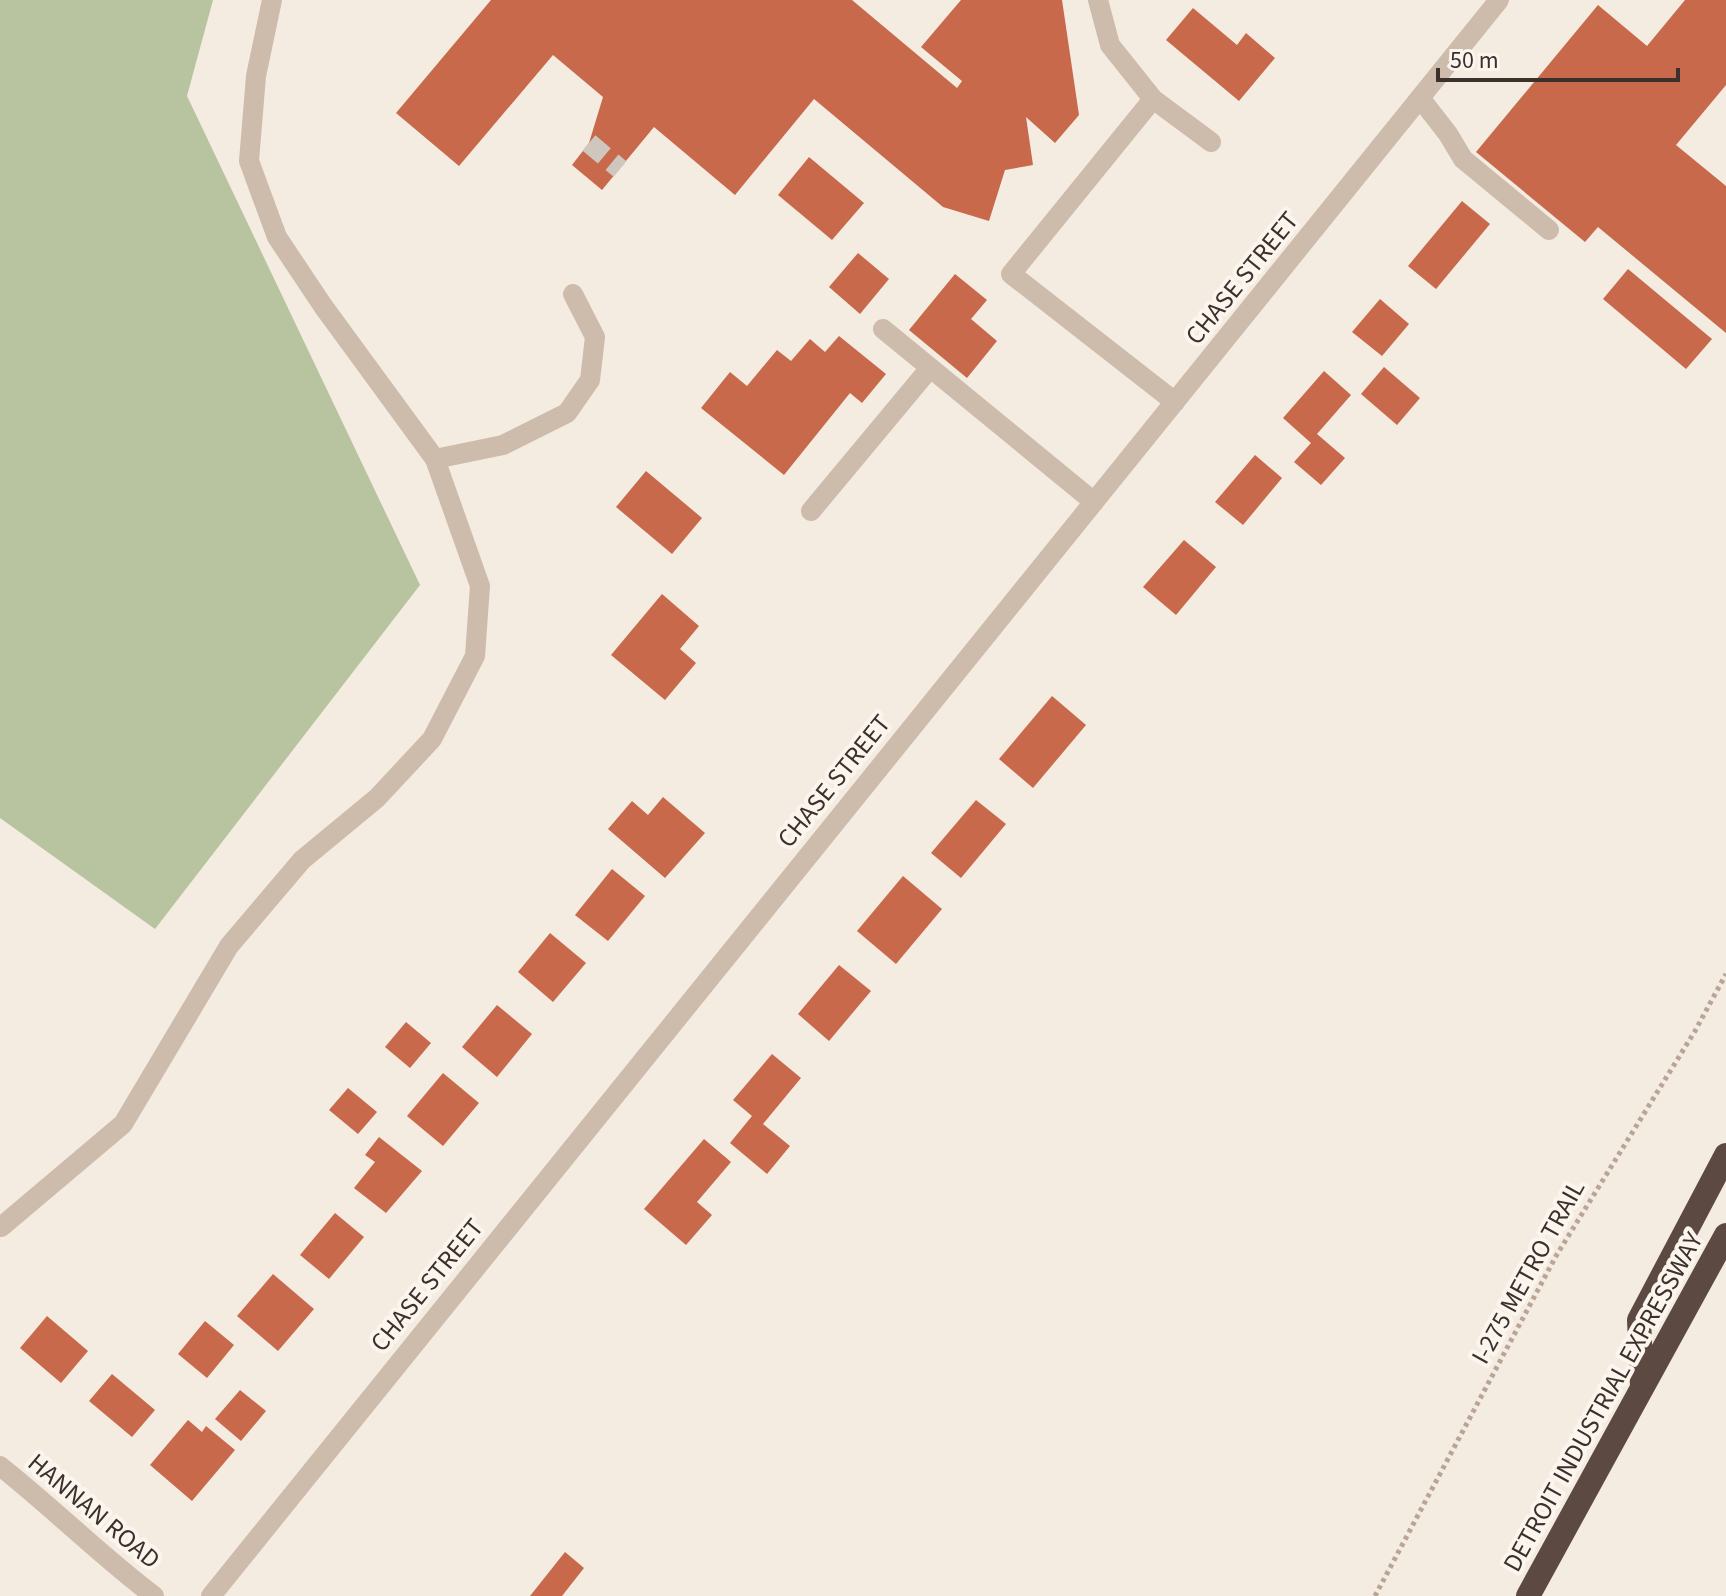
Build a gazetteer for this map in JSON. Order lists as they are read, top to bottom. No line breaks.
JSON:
{"streets":{"highway":["DETROIT INDUSTRIAL EXPRESSWAY"],"street":["CHASE STREET","HANNAN ROAD"],"path":["I-275 METRO TRAIL"]},"scale_bar":"50 m"}
